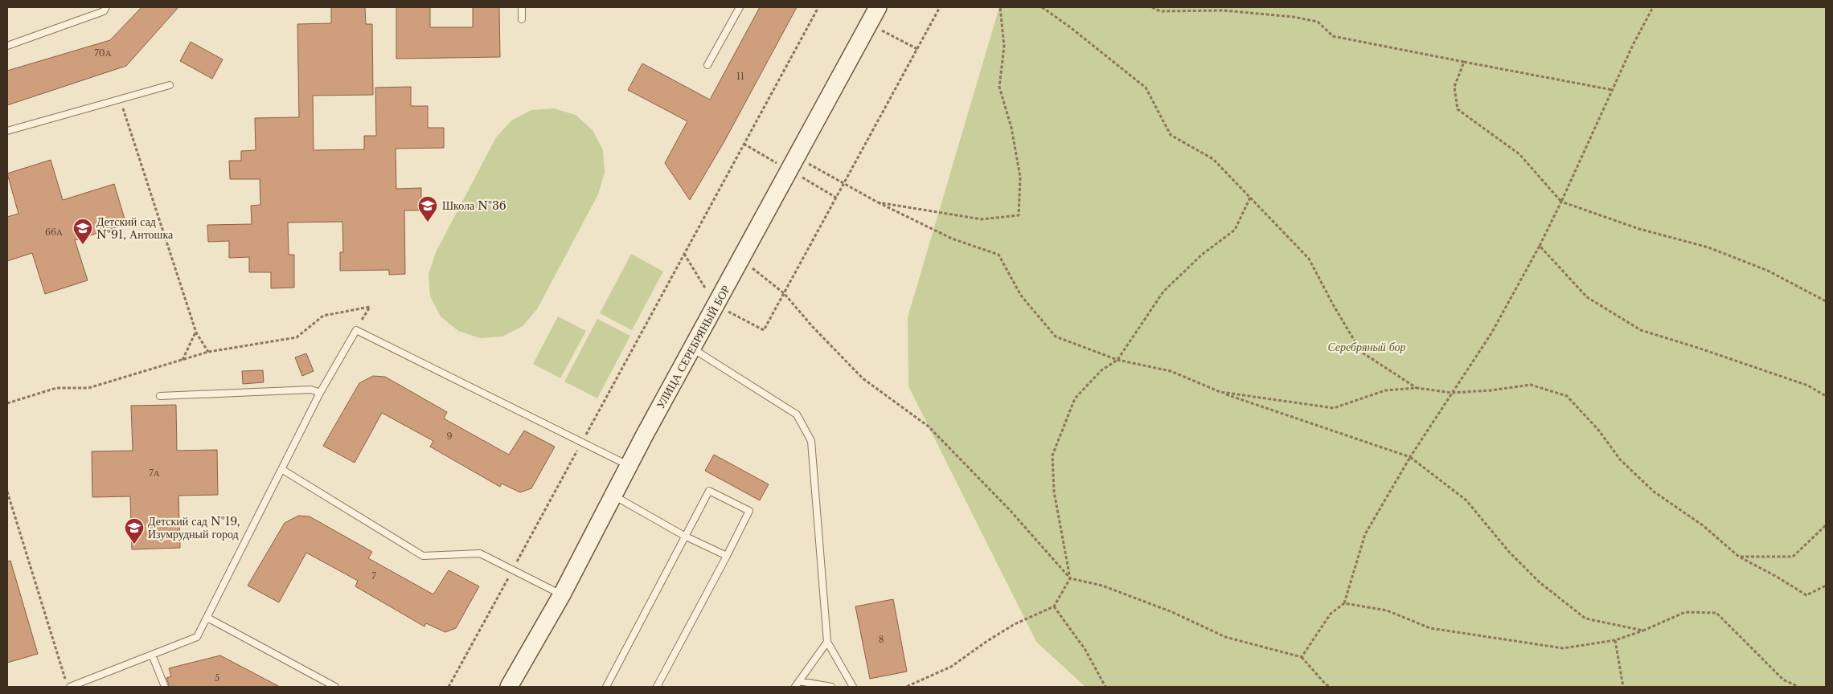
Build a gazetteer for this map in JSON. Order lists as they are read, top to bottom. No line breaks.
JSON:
{"streets":{"street":["УЛИЦА СЕРЕБРЯНЫЙ БОР"]},"parks":["Серебряный бор"],"places":{"school or university":["Школа №36","Детский сад №91, Антошка","Детский сад №19, Изумрудный город"]},"house_numbers":["70А","11","66А","9","7А","7","8","5"]}
